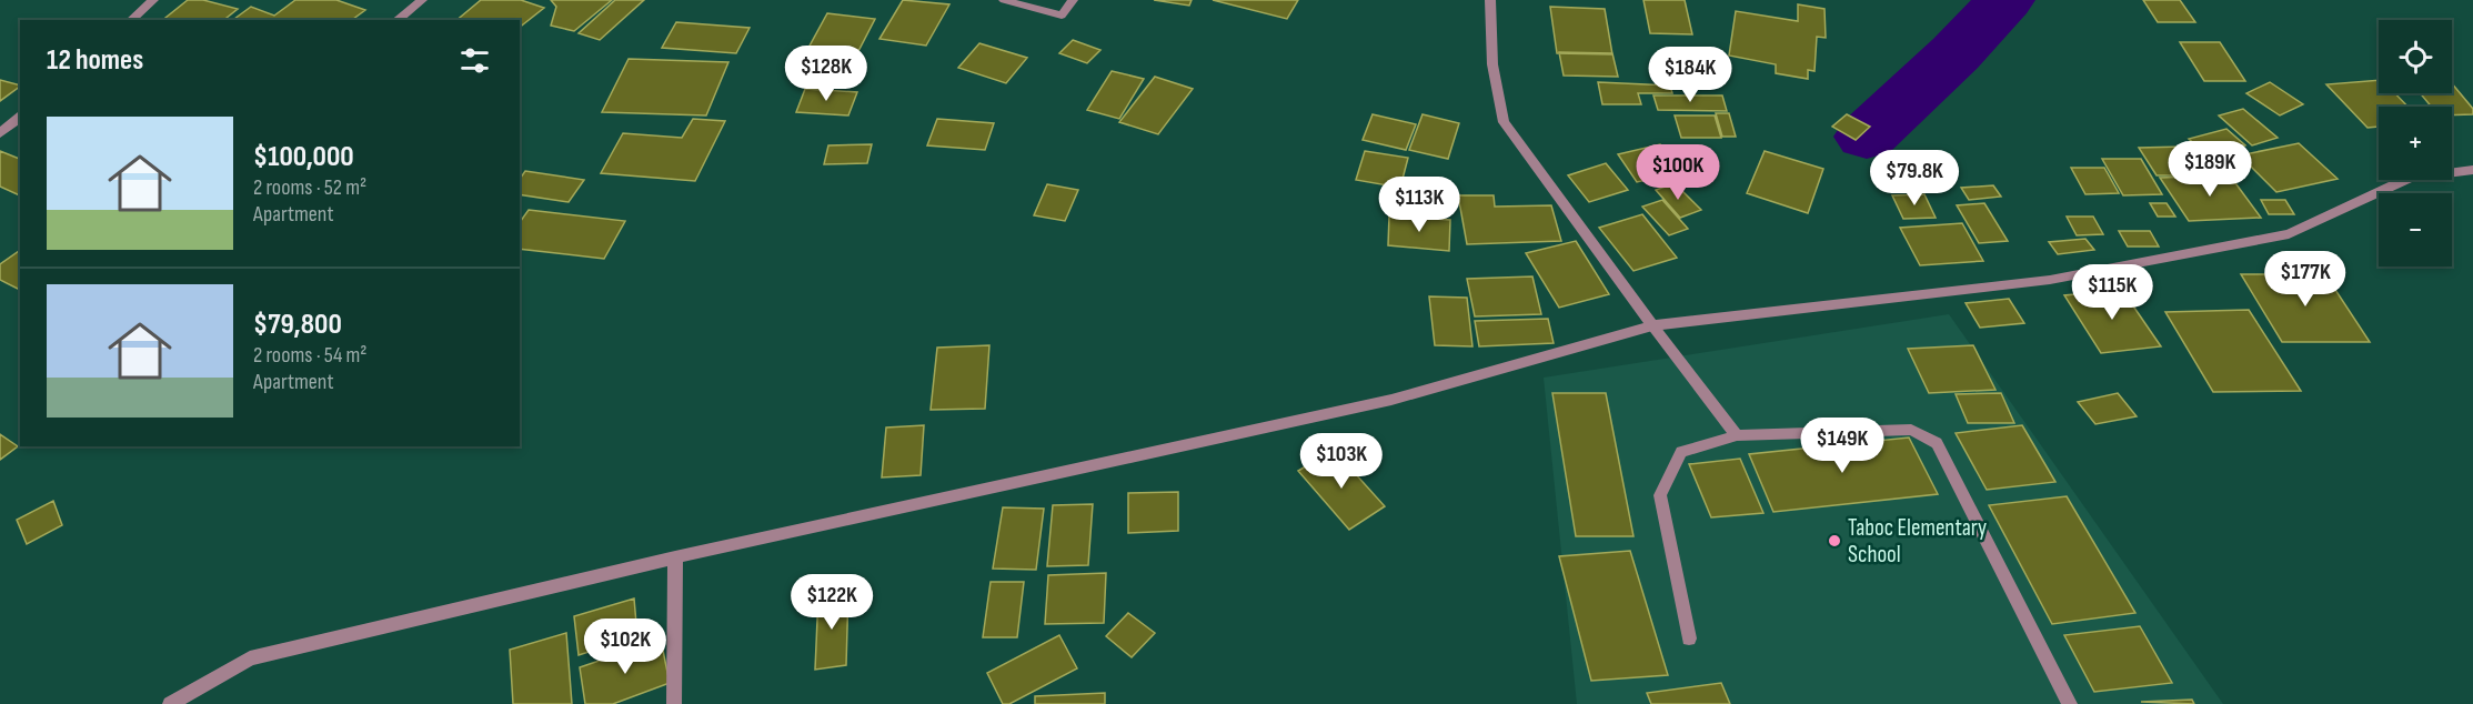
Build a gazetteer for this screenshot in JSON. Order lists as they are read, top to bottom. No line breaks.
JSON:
{"places":["Taboc Elementary School"],"page":{"map_buttons":["+","−"],"heading":"12 homes","price":["$128K","$184K","$189K","$100K","$79.8K","$113K","$177K","$115K","$149K","$103K","$122K","$102K"],"list":[{"name":"$100,000","note":"2 rooms · 52 m² · Apartment"},{"name":"$79,800","note":"2 rooms · 54 m² · Apartment"}]}}
